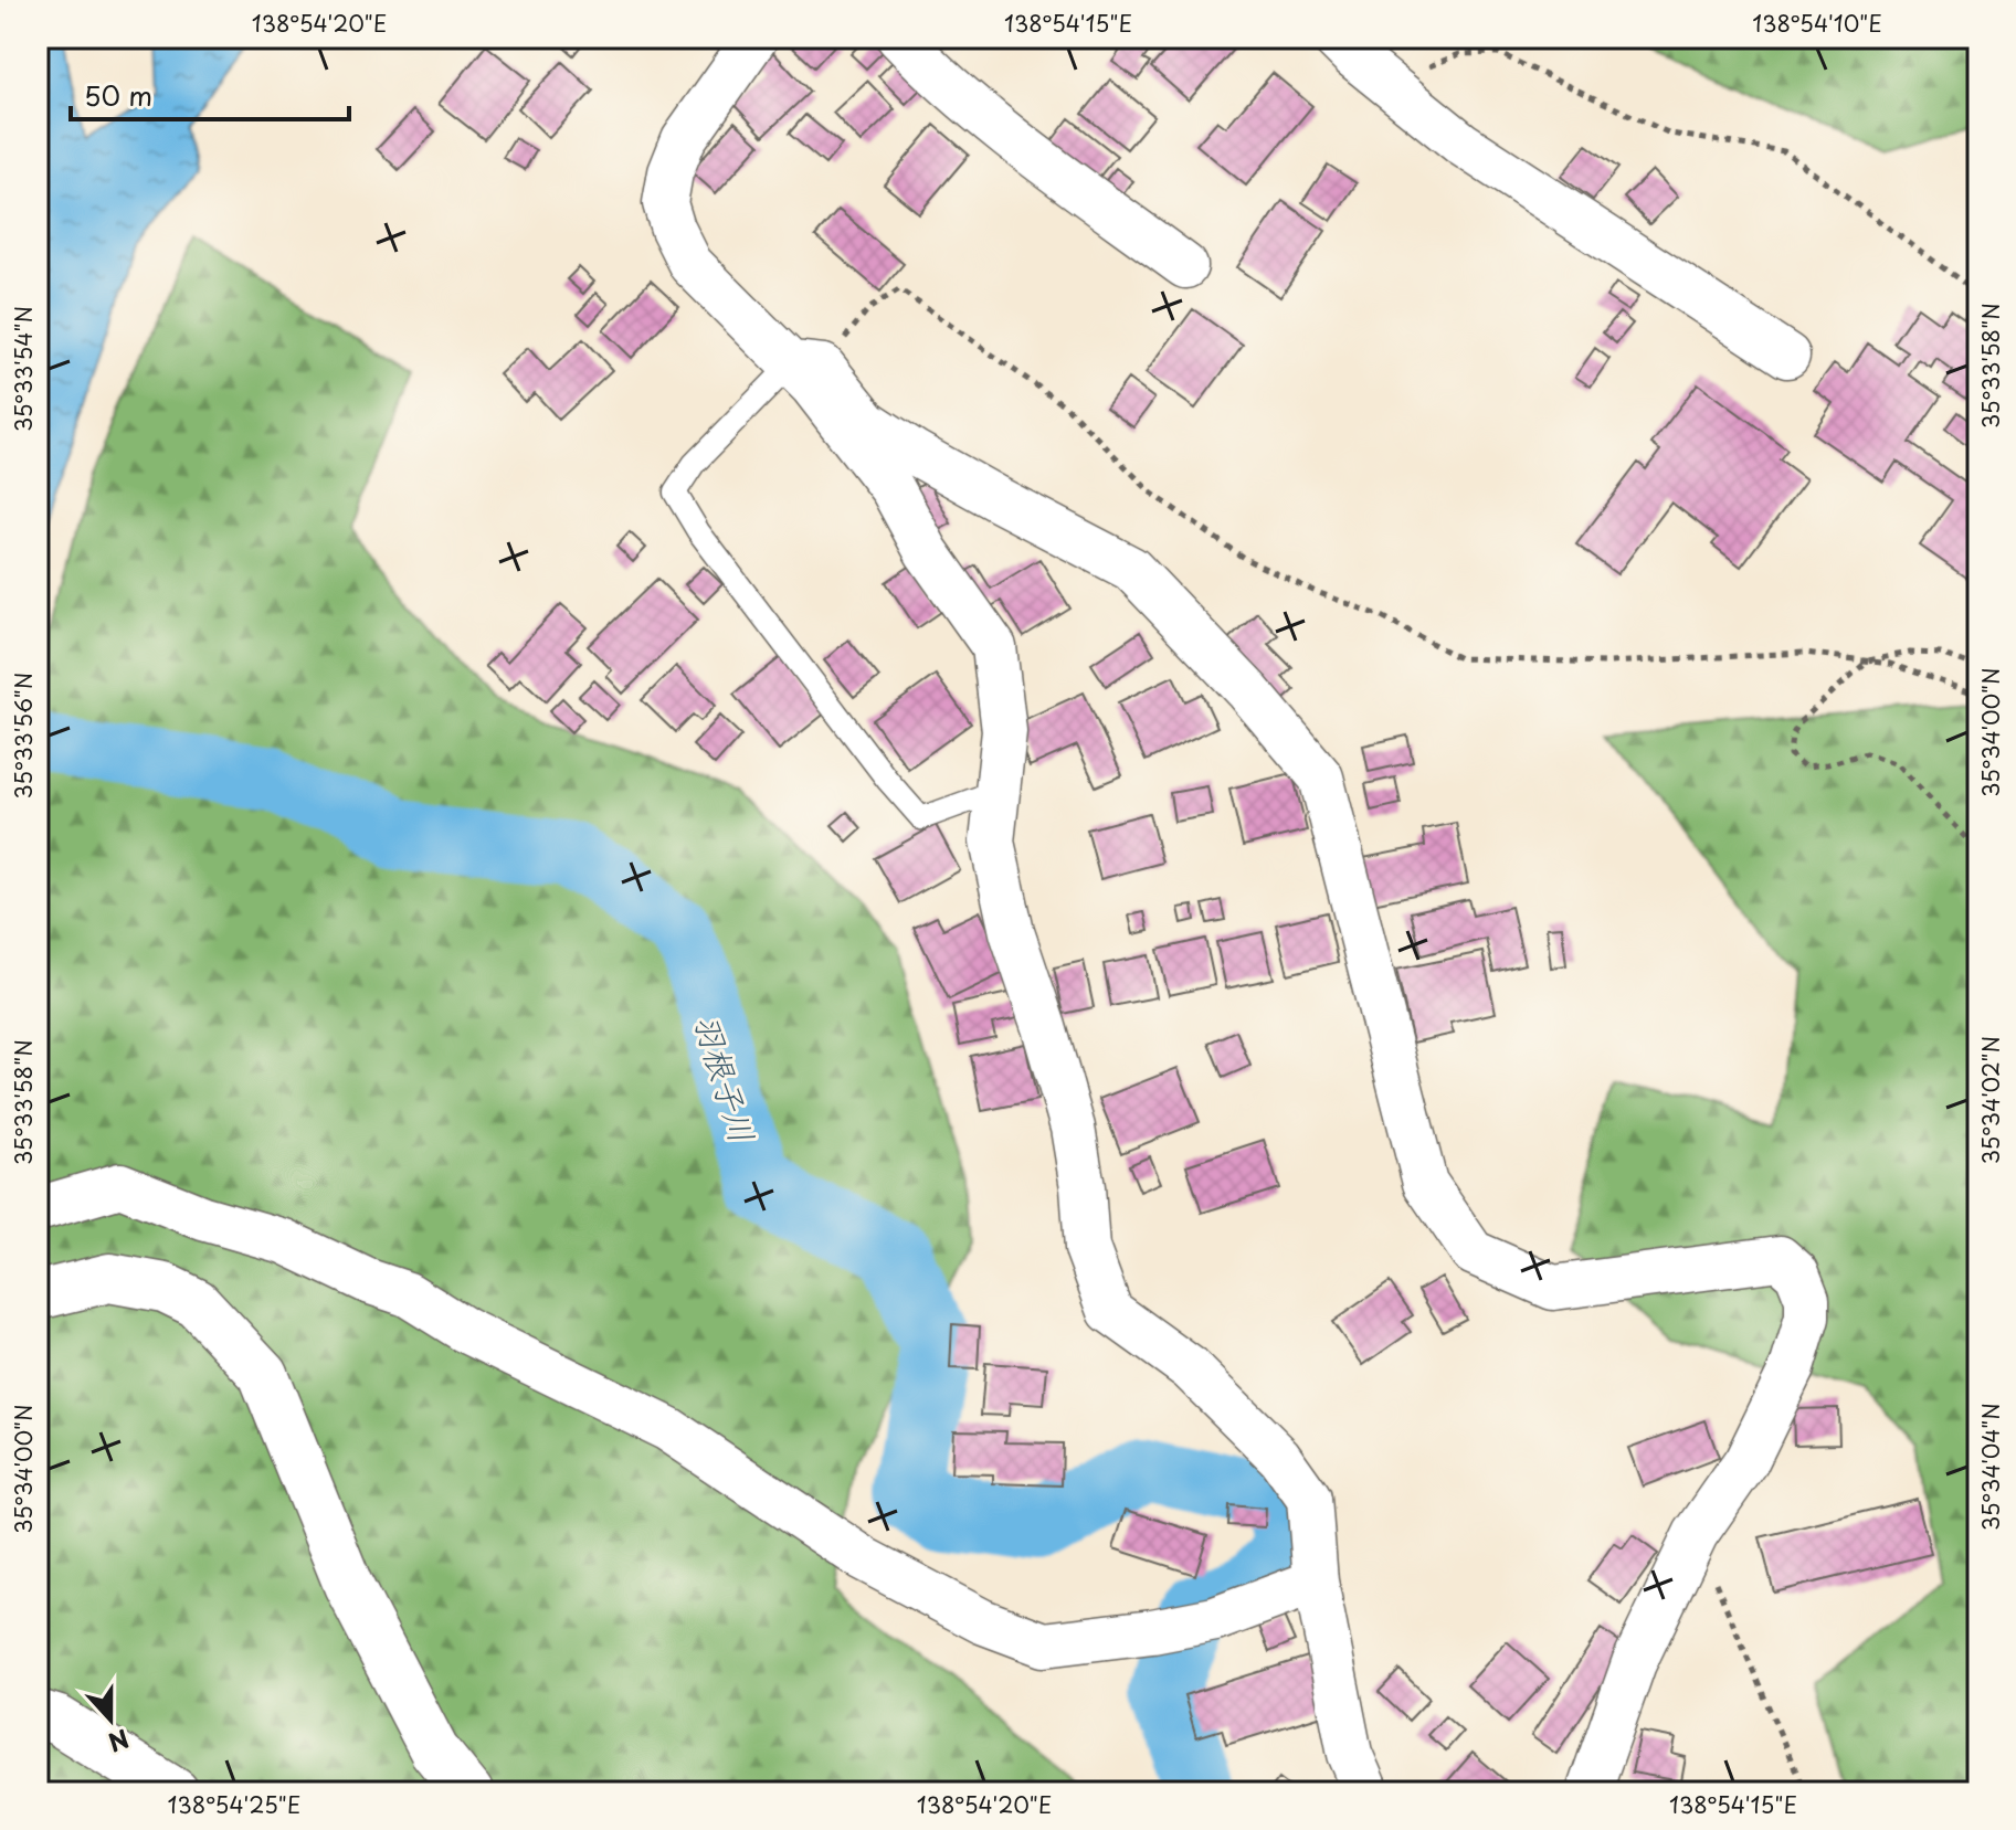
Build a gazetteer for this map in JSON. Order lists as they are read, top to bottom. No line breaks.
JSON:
{"water":["羽根子川"],"scale_bar":"50 m","north":"bottom","coordinates":["138°54'20\"E","138°54'15\"E","138°54'10\"E","35°33'58\"N","35°33'54\"N","35°34'00\"N","35°33'56\"N","35°34'02\"N","35°34'04\"N","138°54'25\"E"]}
